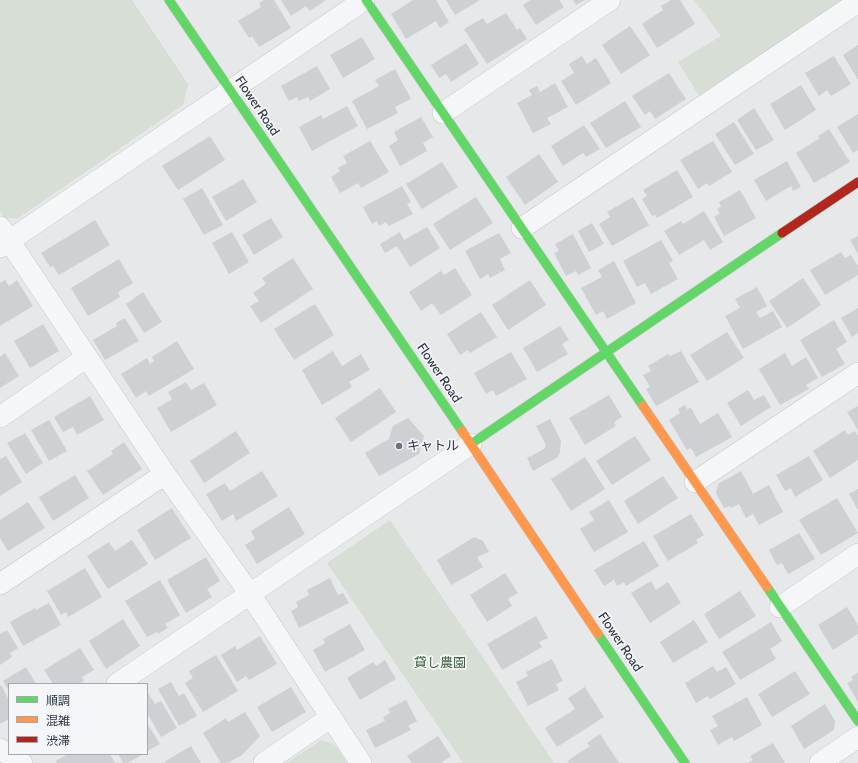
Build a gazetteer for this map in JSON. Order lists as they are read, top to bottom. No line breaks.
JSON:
{"streets":{"street":["Flower Road"]},"parks":["貸し農園"],"places":["キャトル"],"legend":["順調","混雑","渋滞"]}
